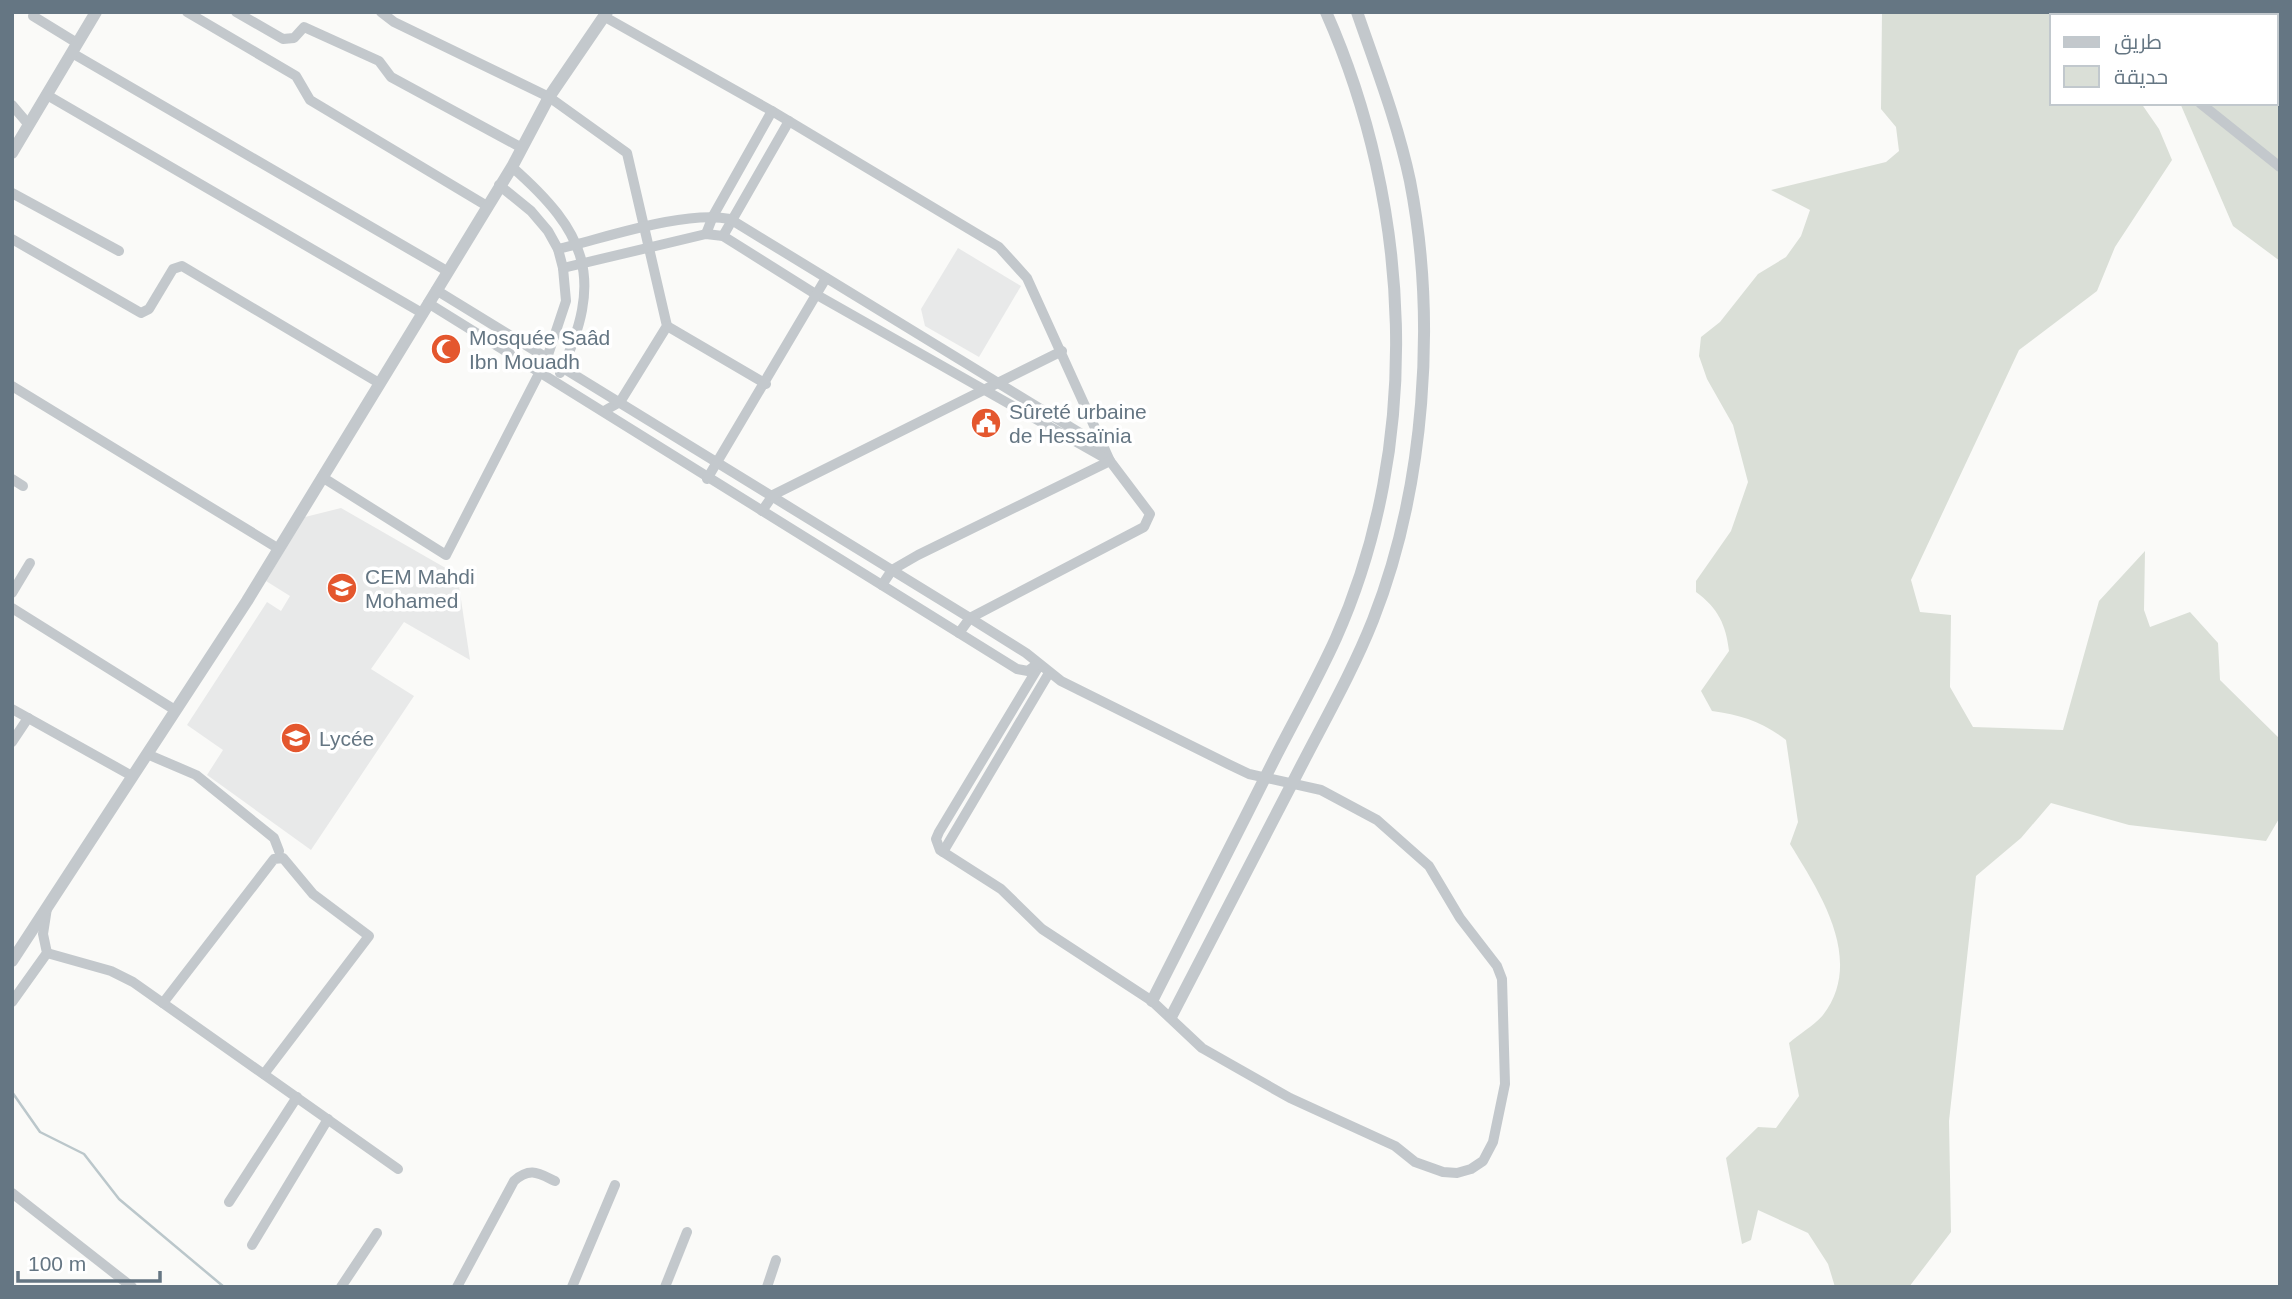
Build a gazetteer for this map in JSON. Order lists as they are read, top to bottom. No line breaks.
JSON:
{"places":{"mosque":["Mosquée Saâd Ibn Mouadh"],"public building":["Sûreté urbaine de Hessaïnia"],"school or university":["CEM Mahdi Mohamed","Lycée"]},"legend":["طريق","حديقة"],"scale_bar":"100 m"}
